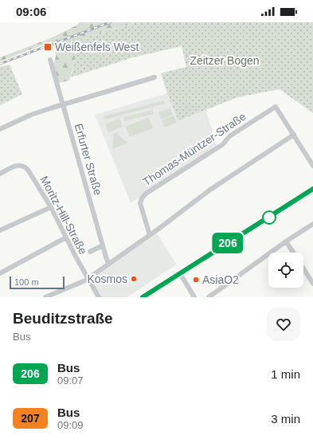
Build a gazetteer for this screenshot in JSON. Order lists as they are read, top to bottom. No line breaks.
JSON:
{"streets":{"street":["Thomas-Müntzer-Straße","Erfurter Straße","Moritz-Hill-Straße"]},"parks":["Zeitzer Bogen"],"places":{"transit":["Weißenfels West"],"other":["Kosmos","AsiaO2"]},"lines":["bus line 206"],"scale_bar":"100 m","page":{"status":"09:06","on_map":"206","scale":"100 m","heading":["Beuditzstraße","Bus"],"list":[{"mark":"206","name":"Bus","note":"09:07","value":"1 min"},{"mark":"207","name":"Bus","note":"09:09","value":"3 min"}]}}
